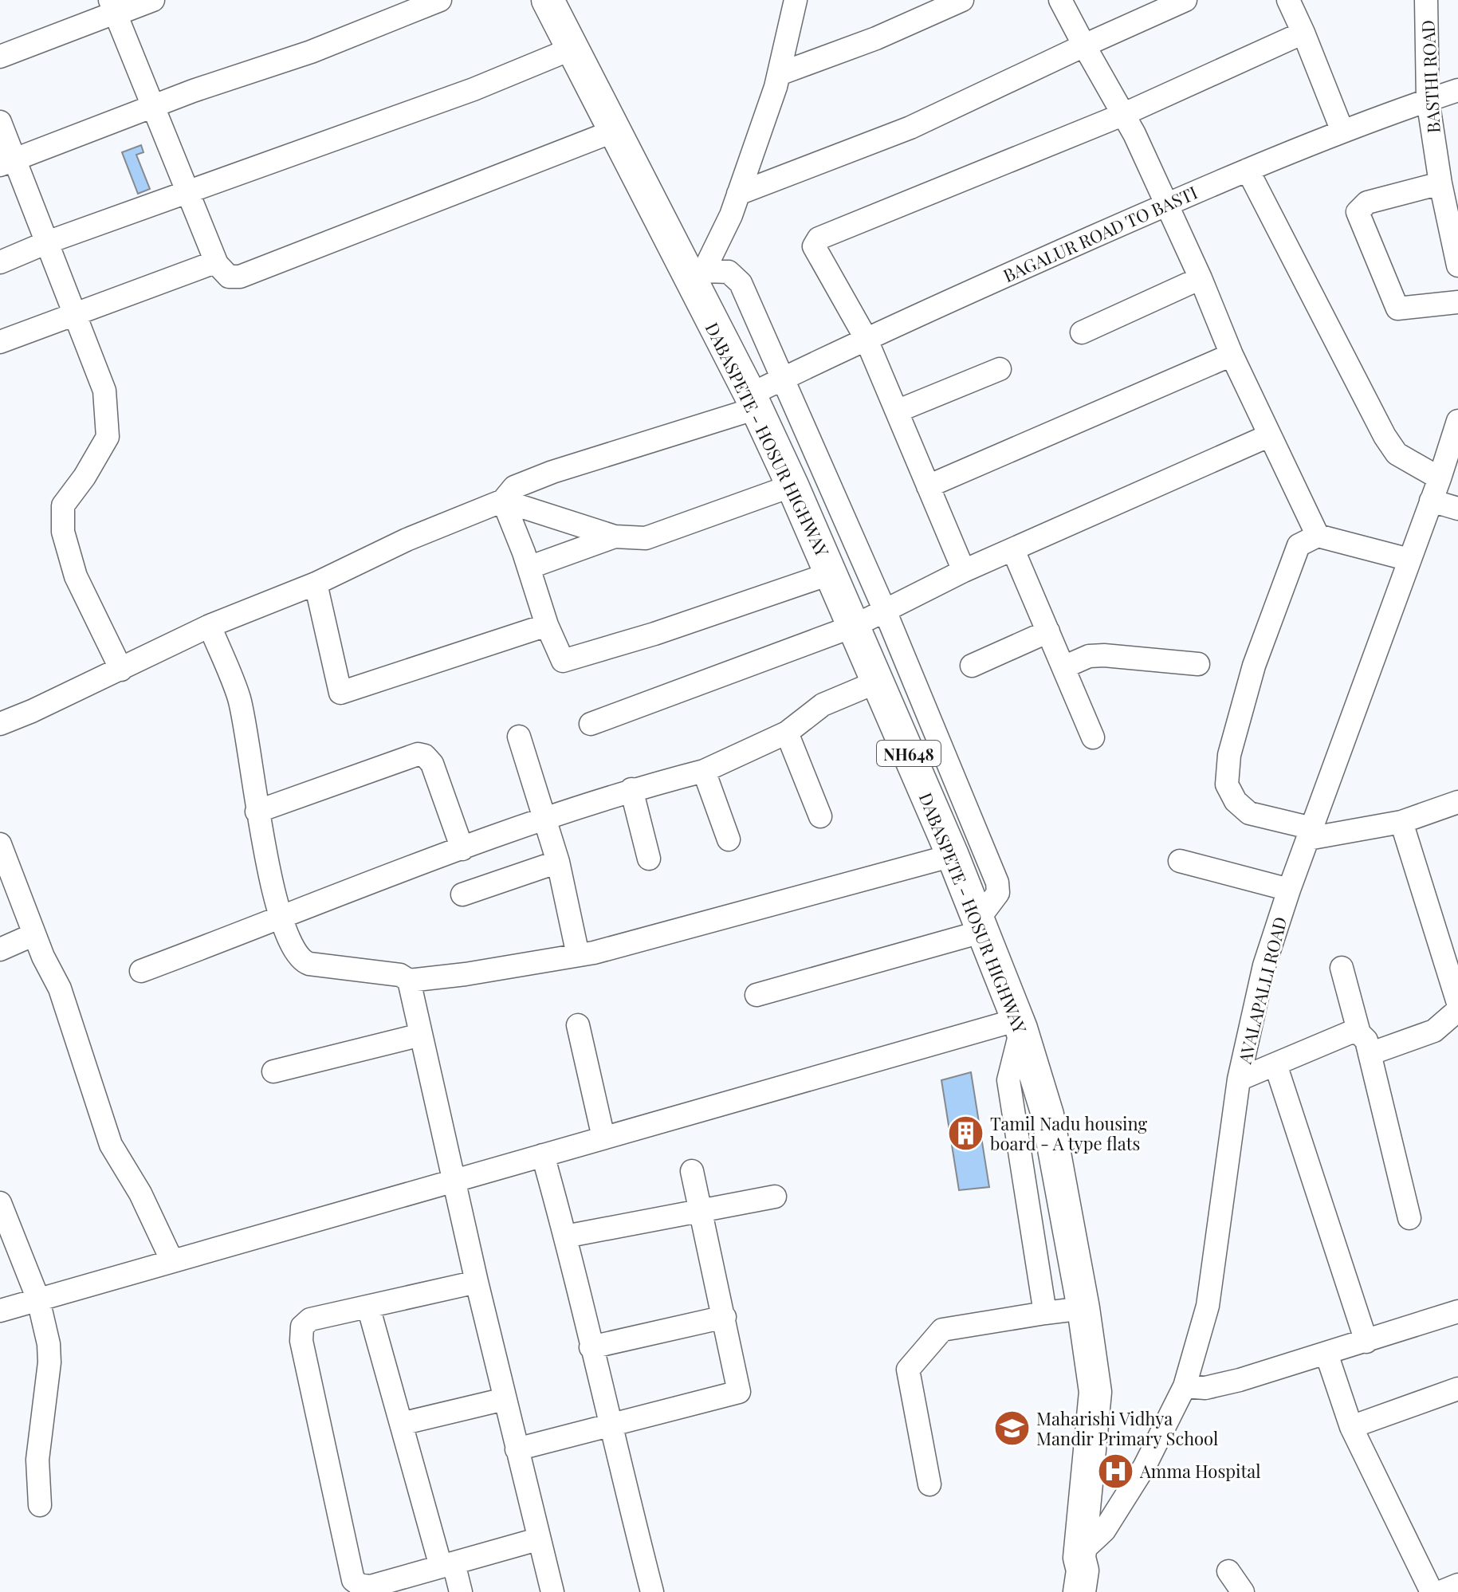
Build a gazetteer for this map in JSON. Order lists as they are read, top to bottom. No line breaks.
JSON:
{"streets":{"highway":["DABASPETE - HOSUR HIGHWAY","NH648"],"street":["BASTHI ROAD","BAGALUR ROAD TO BASTI","AVALAPALLI ROAD"]},"crossings":[["BASTHI ROAD","BAGALUR ROAD TO BASTI"],["BAGALUR ROAD TO BASTI","DABASPETE - HOSUR HIGHWAY"],["DABASPETE - HOSUR HIGHWAY","NH648"],["DABASPETE - HOSUR HIGHWAY","AVALAPALLI ROAD"],["NH648","AVALAPALLI ROAD"]],"places":{"building":["Tamil Nadu housing board - A type flats"],"school or university":["Maharishi Vidhya Mandir Primary School"],"hospital":["Amma Hospital"]}}
